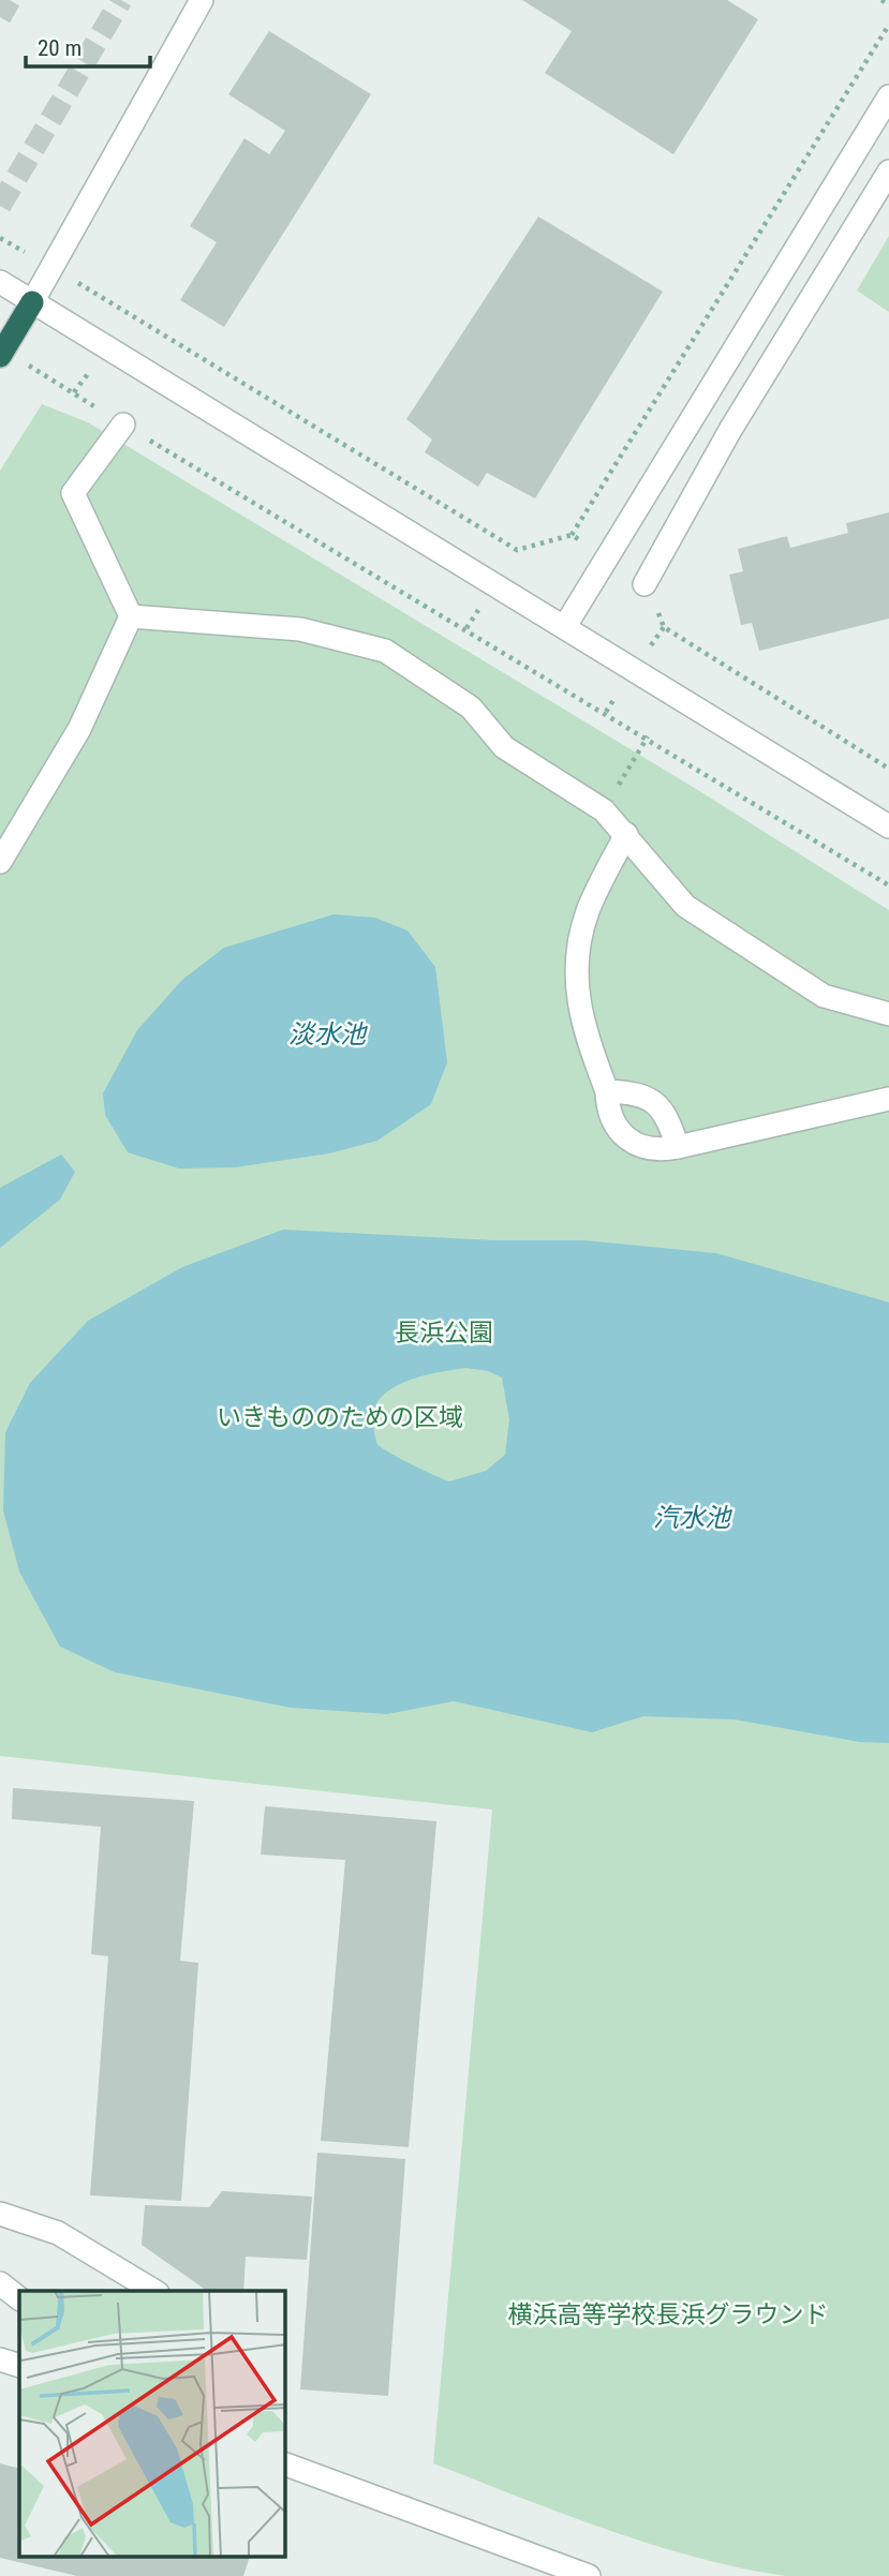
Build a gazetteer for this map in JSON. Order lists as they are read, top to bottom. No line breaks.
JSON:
{"water":["淡水池","汽水池"],"parks":["長浜公園","いきもののための区域","横浜高等学校長浜グラウンド"],"scale_bar":"20 m"}
